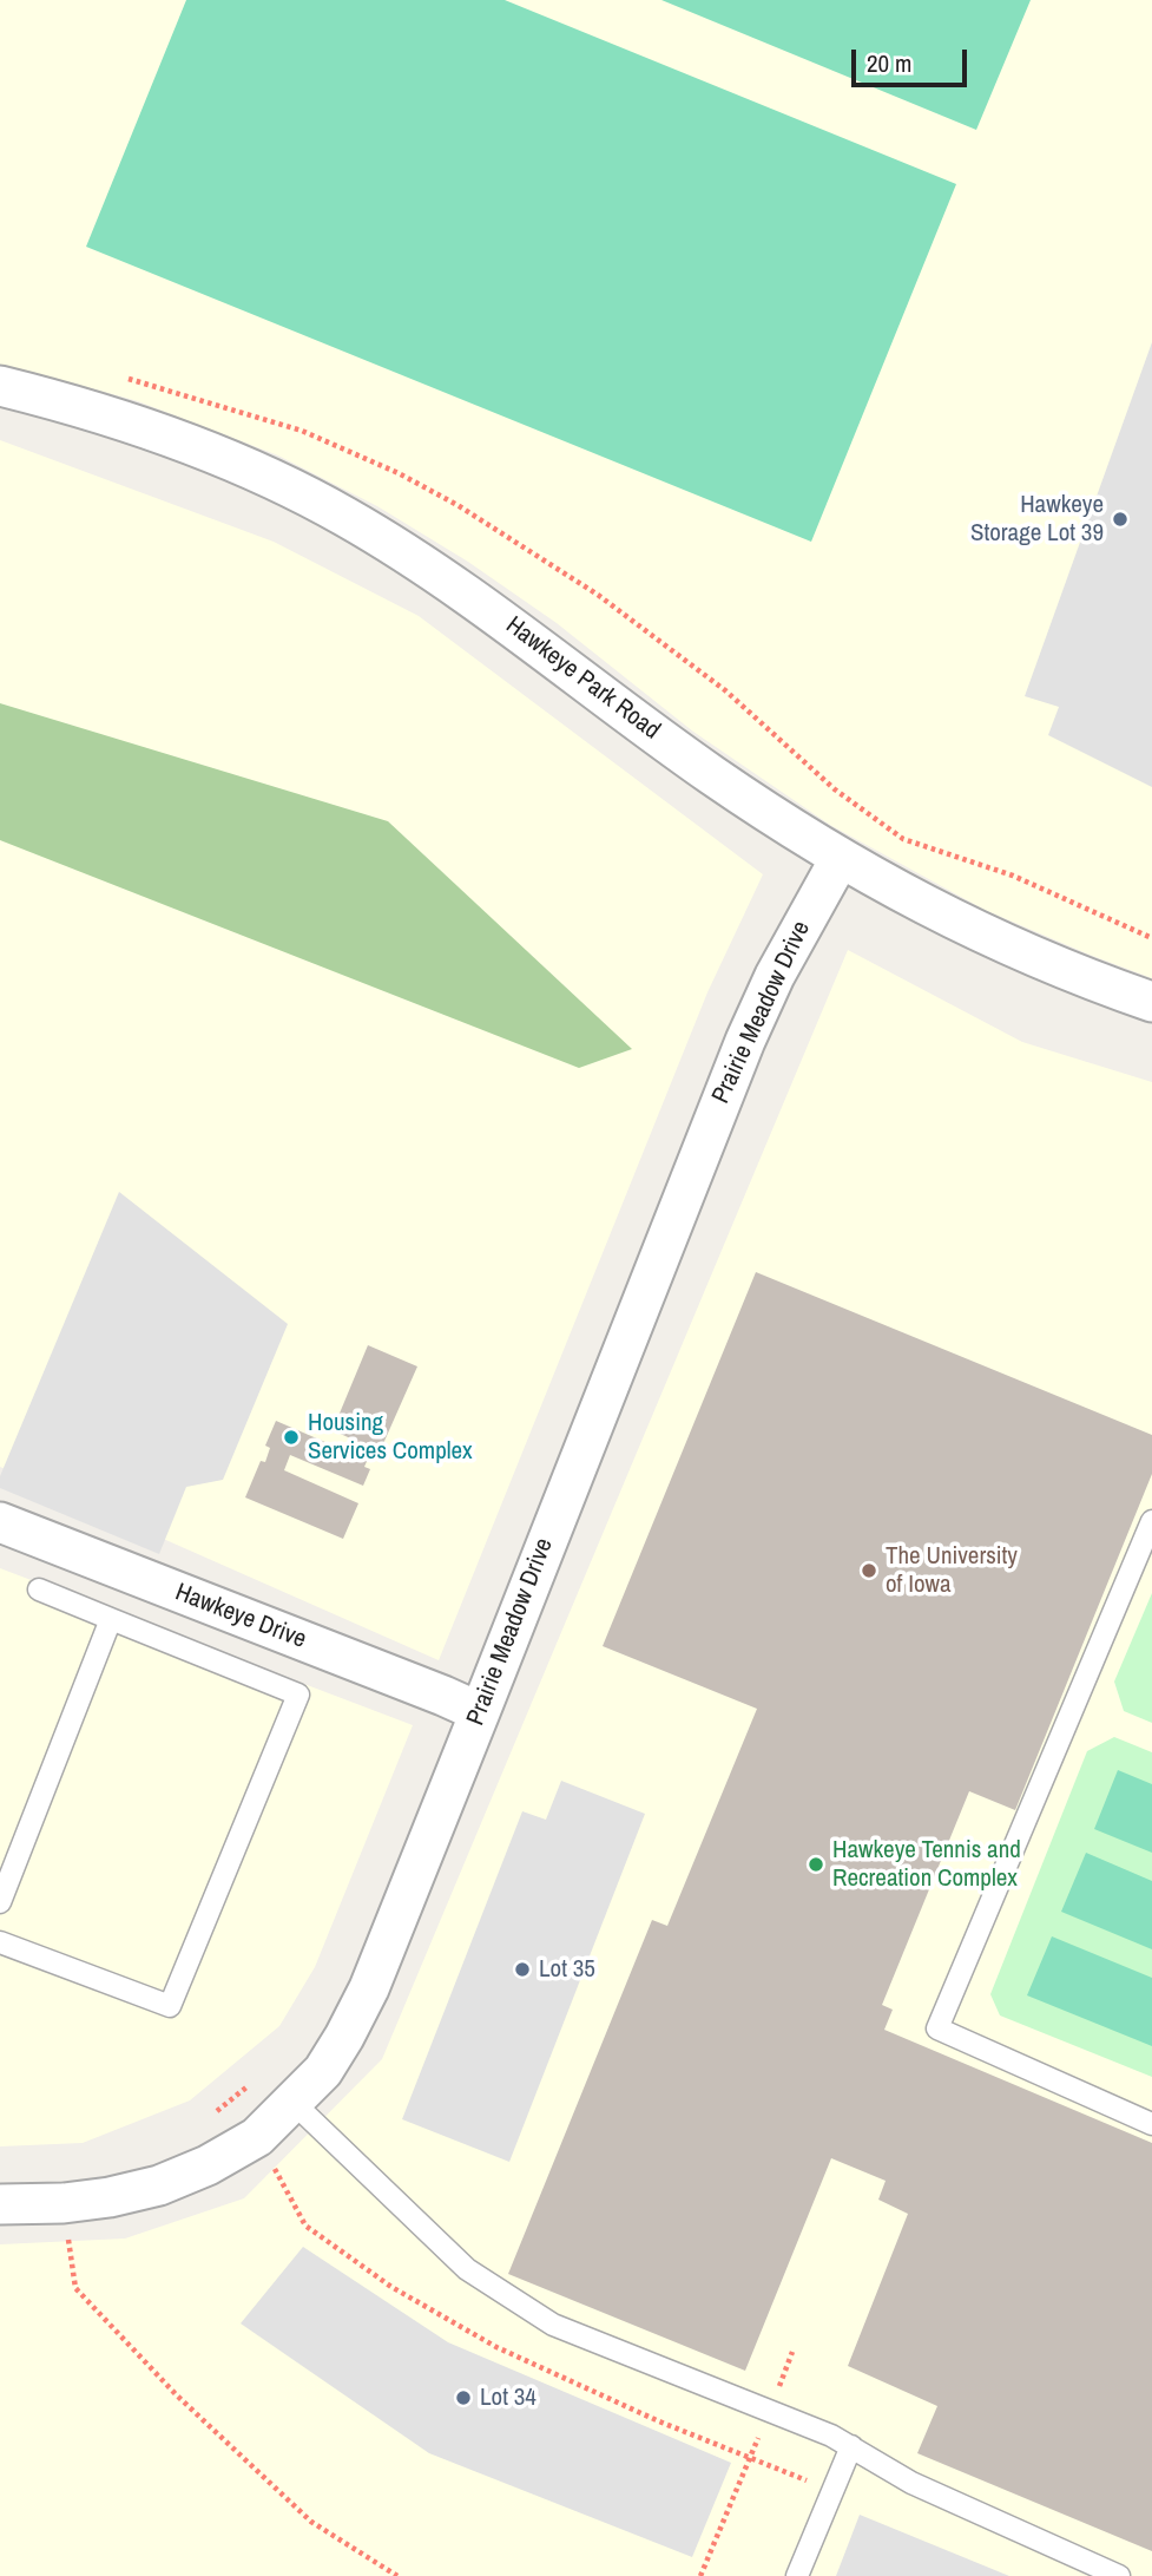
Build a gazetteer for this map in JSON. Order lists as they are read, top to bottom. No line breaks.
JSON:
{"streets":{"street":["Hawkeye Park Road","Prairie Meadow Drive","Hawkeye Drive"]},"crossings":[["Hawkeye Park Road","Prairie Meadow Drive"],["Prairie Meadow Drive","Hawkeye Drive"]],"places":["Hawkeye Storage Lot 39","Housing Services Complex","The University of Iowa","Hawkeye Tennis and Recreation Complex","Lot 35","Lot 34"],"scale_bar":"20 m"}
